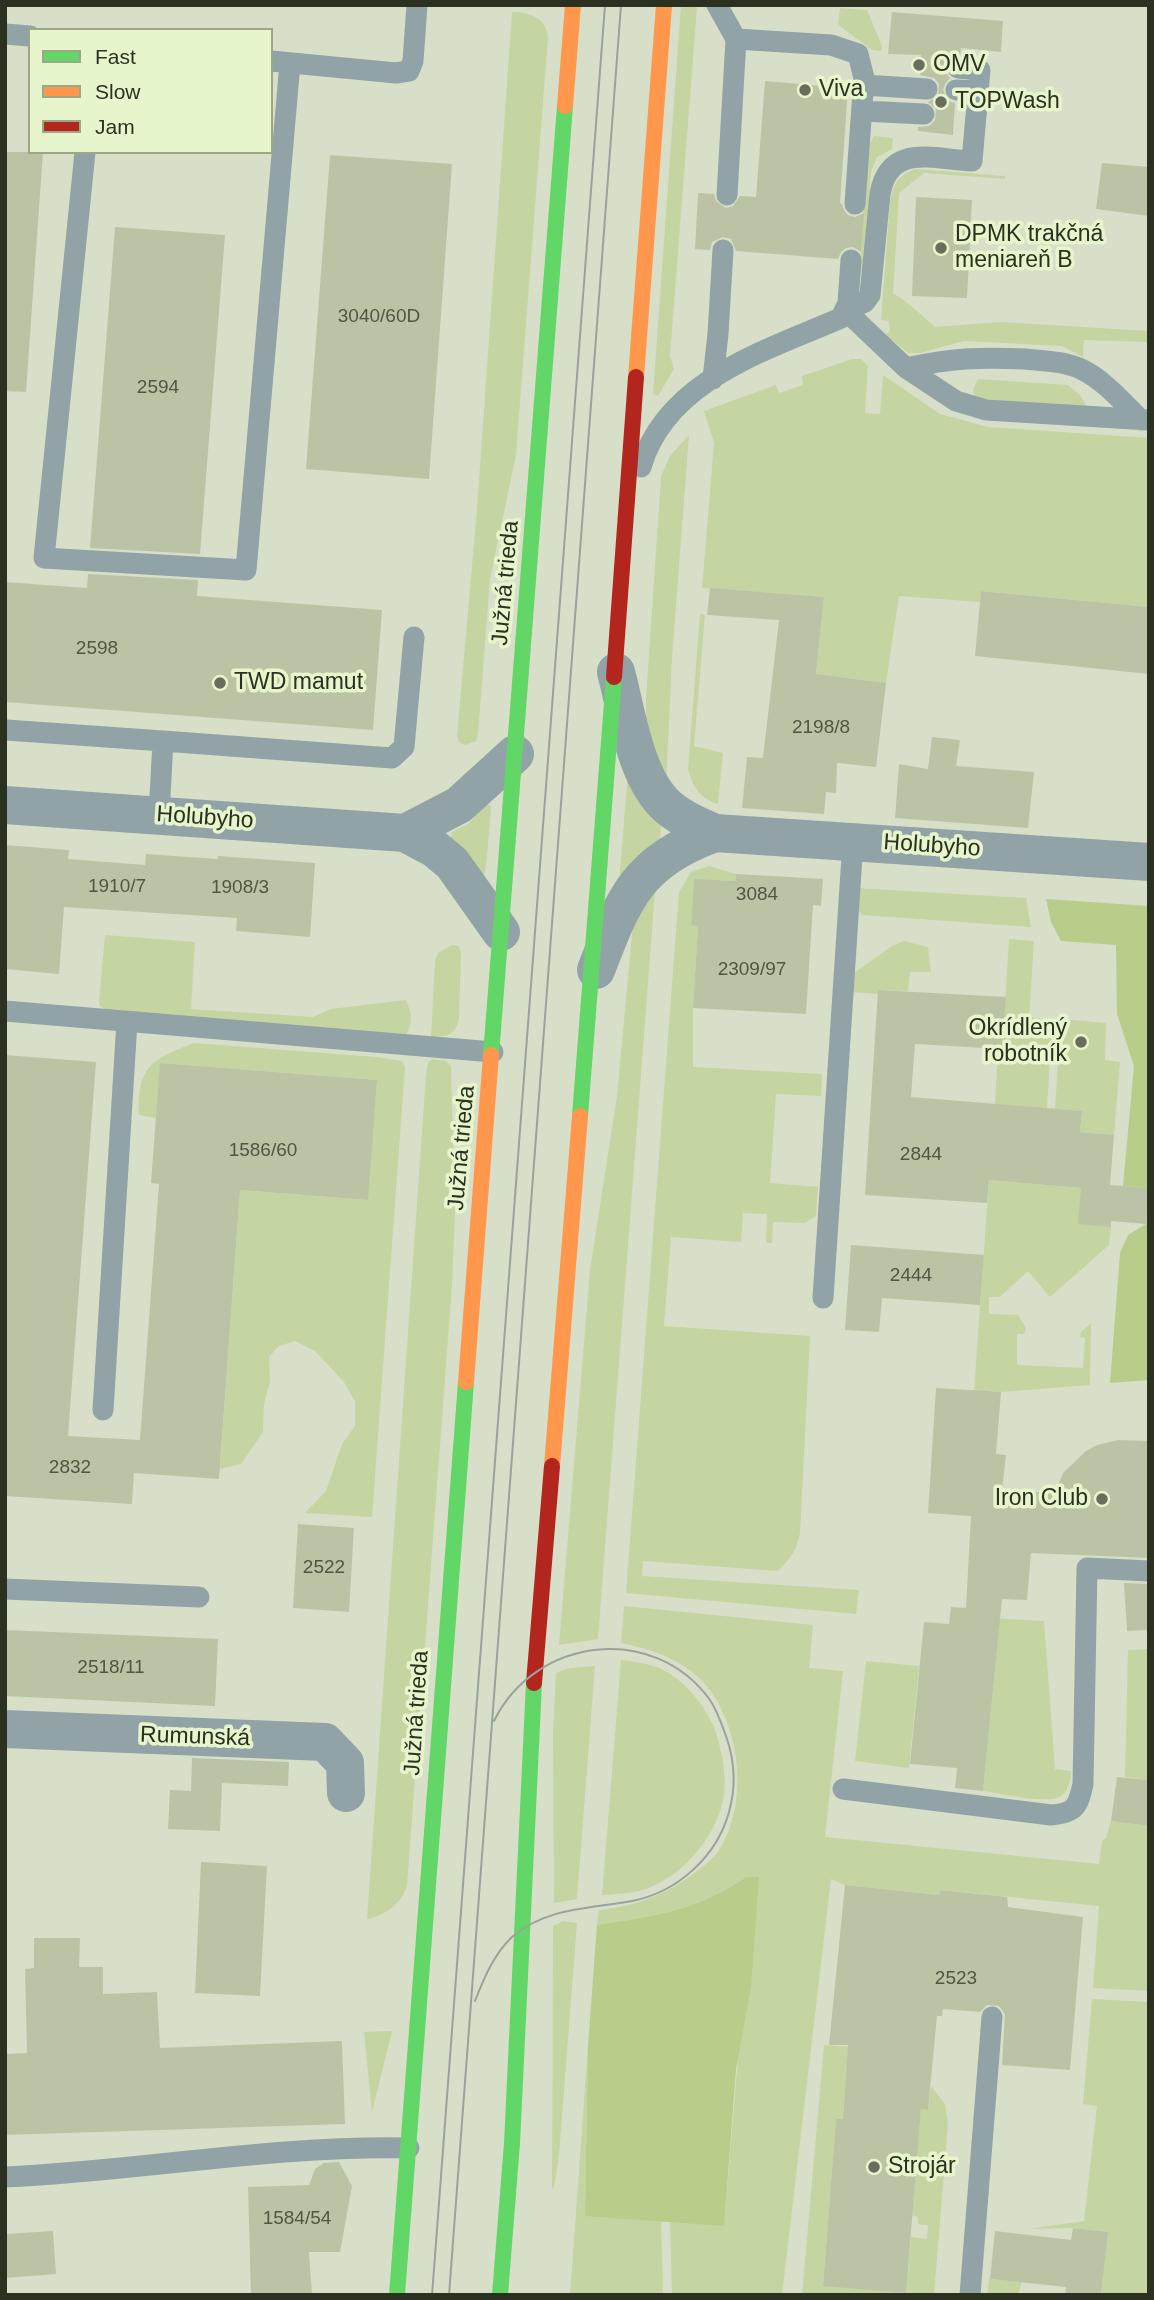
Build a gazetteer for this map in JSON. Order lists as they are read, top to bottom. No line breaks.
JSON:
{"streets":{"street":["Južná trieda","Holubyho","Rumunská"]},"places":["OMV","Viva","TOPWash","DPMK trakčná meniareň B","TWD mamut","Okrídlený robotník","Iron Club","Strojár"],"house_numbers":["3040/60D","2594","2598","2198/8","1910/7","1908/3","3084","2309/97","1586/60","2844","2444","2832","2522","2518/11","2523","1584/54"],"legend":["Fast","Slow","Jam"]}
